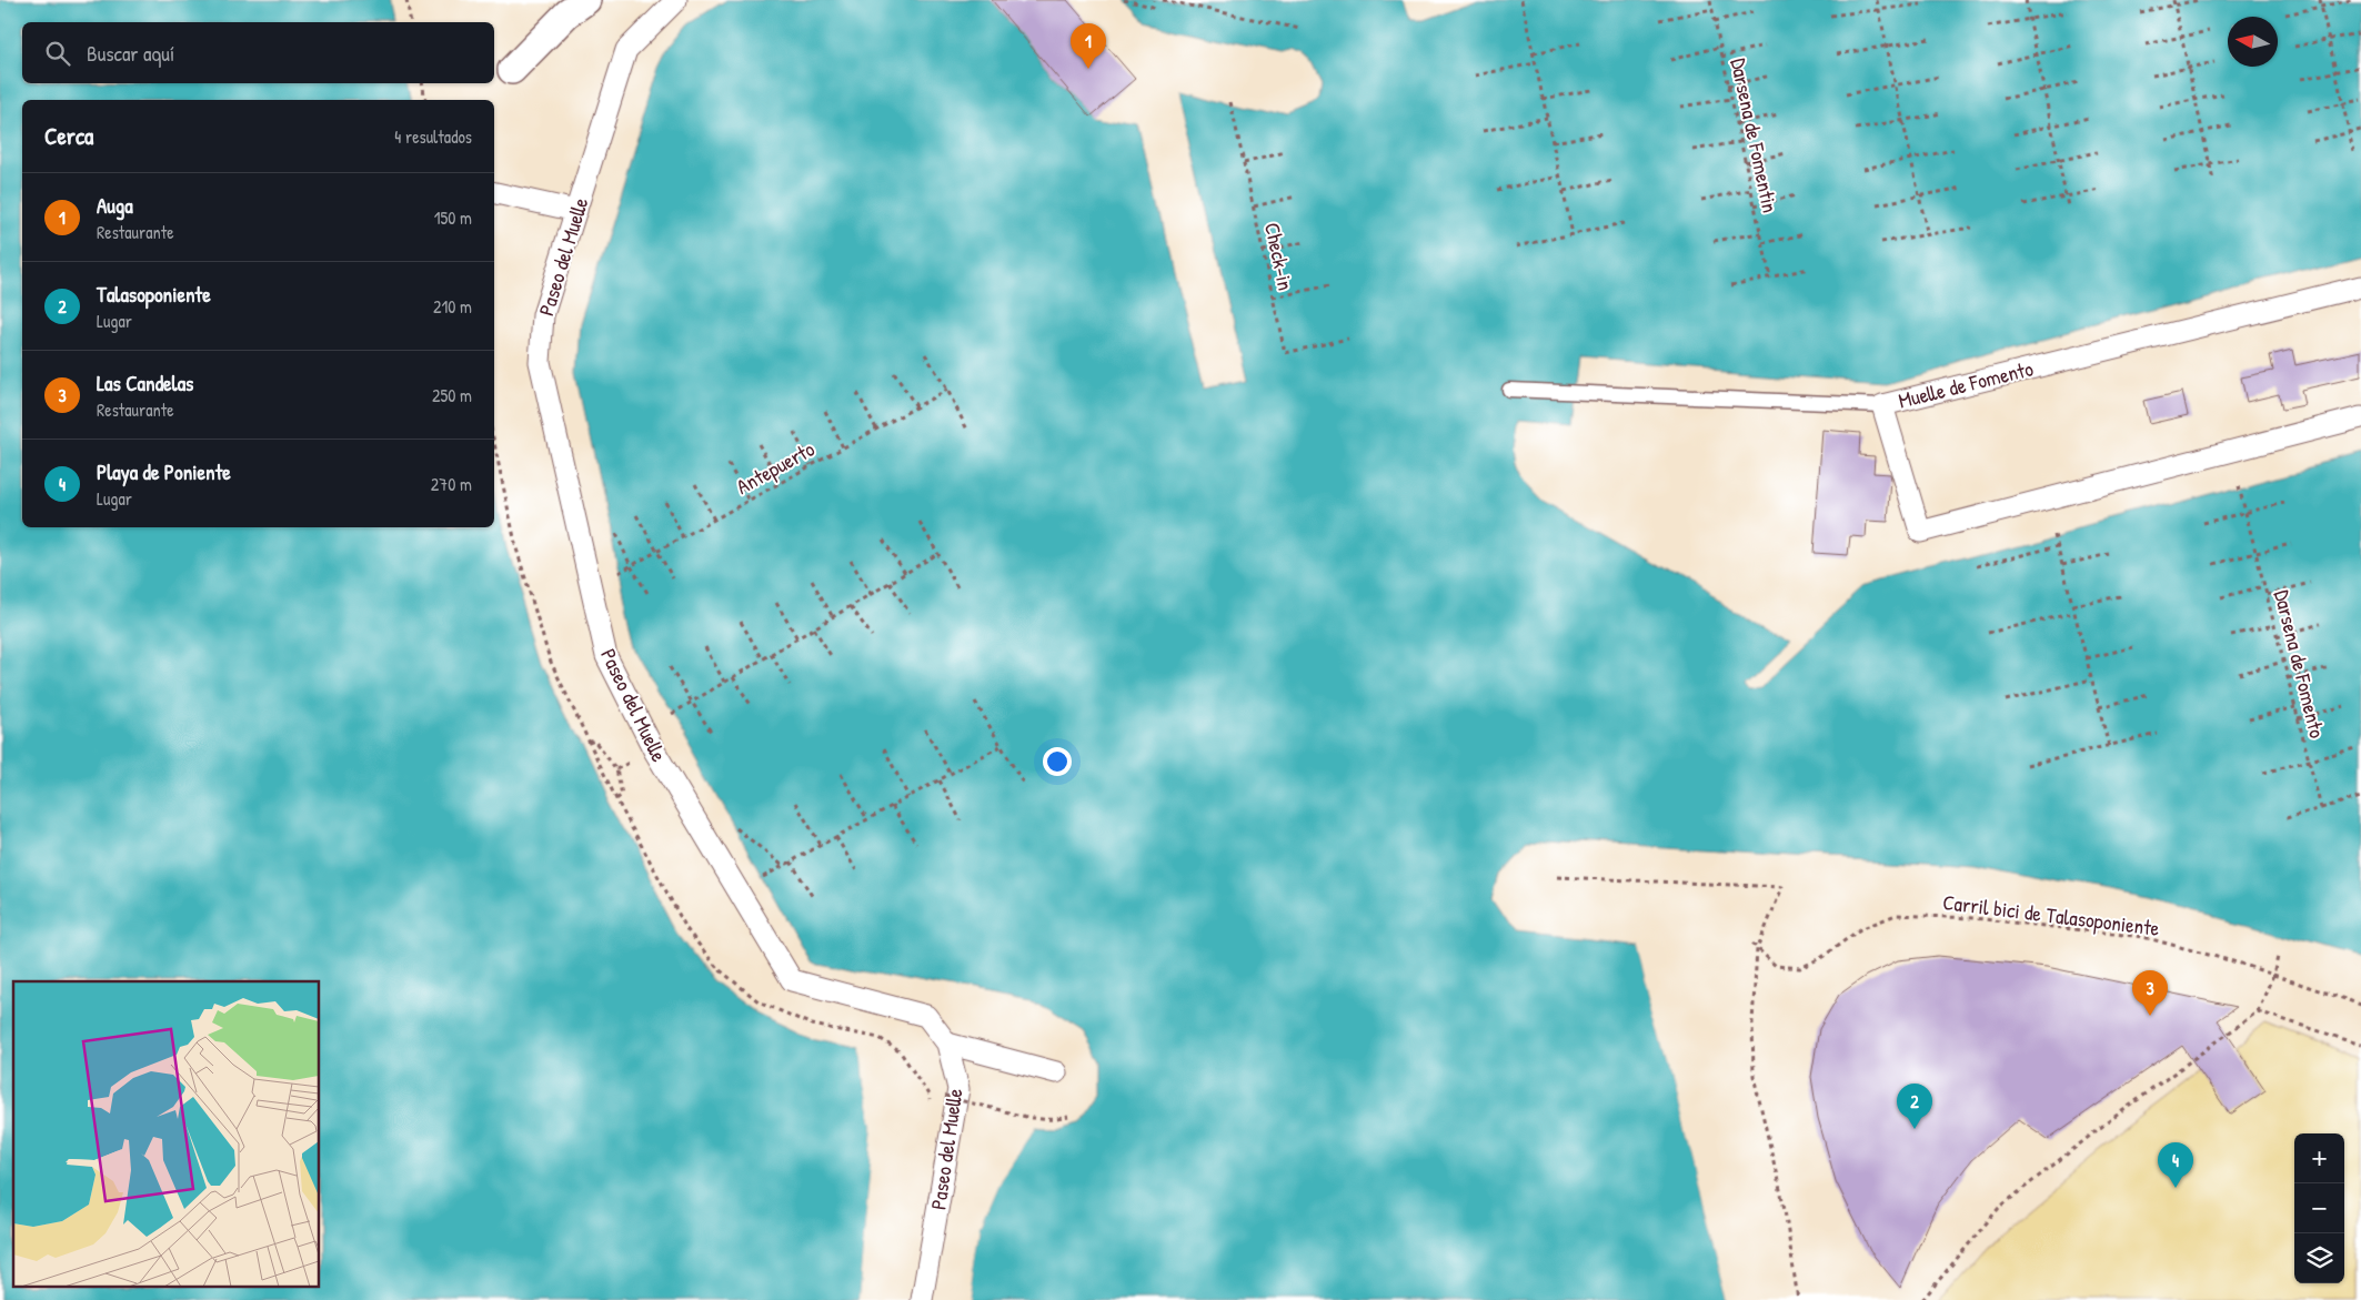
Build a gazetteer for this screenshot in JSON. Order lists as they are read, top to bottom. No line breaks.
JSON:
{"streets":{"street":["Paseo del Muelle","Muelle de Fomento"],"path":["Darsena de Fomentin","Check-in","Antepuerto","Darsena de Fomento","Carril bici de Talasoponiente"]},"north":"left","page":{"search":"Buscar aquí","pins":["1","3","2","4"],"heading":["Cerca","4 resultados"],"list":[{"mark":"1","name":"Auga","note":"Restaurante","value":"150 m"},{"mark":"2","name":"Talasoponiente","note":"Lugar","value":"210 m"},{"mark":"3","name":"Las Candelas","note":"Restaurante","value":"250 m"},{"mark":"4","name":"Playa de Poniente","note":"Lugar","value":"270 m"}],"map_buttons":["+","−"]}}
